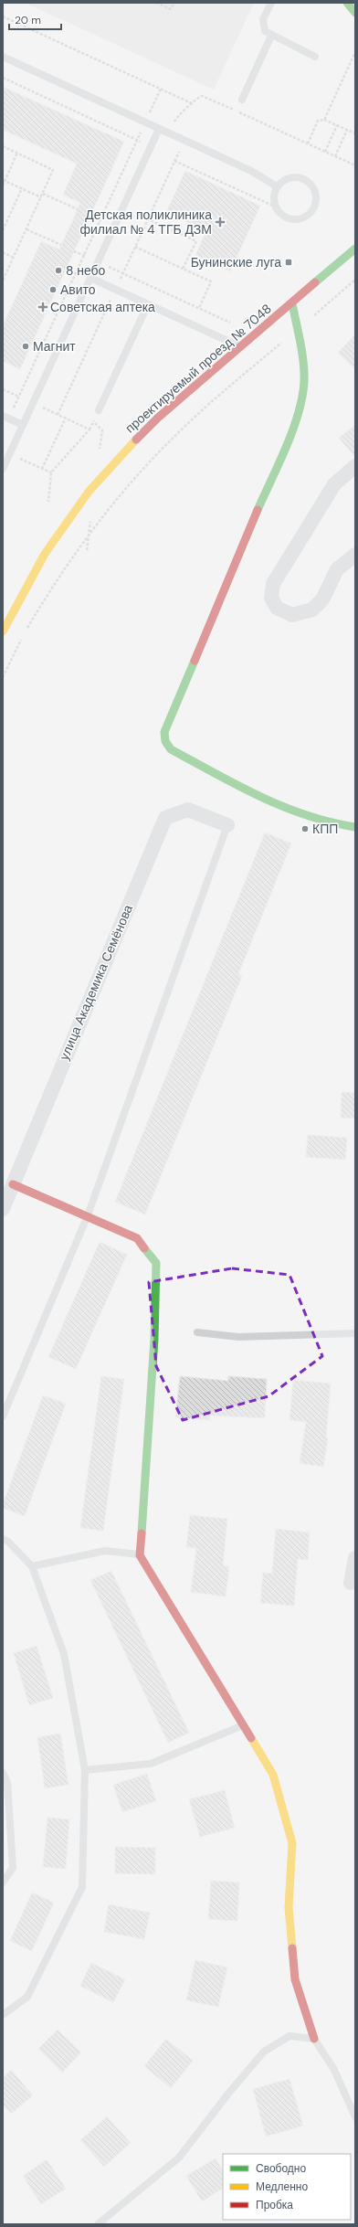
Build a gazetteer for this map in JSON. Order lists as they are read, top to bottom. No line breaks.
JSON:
{"streets":{"street":["проектируемый проезд № 7048","улица Академика Семёнова"]},"places":{"health":["Детская поликлиника филиал № 4 ТГБ ДЗМ","Советская аптека"],"transit":["Бунинские луга"],"other":["8 небо","Авито","Магнит","КПП"]},"legend":["Свободно","Медленно","Пробка"],"scale_bar":"20 m"}
